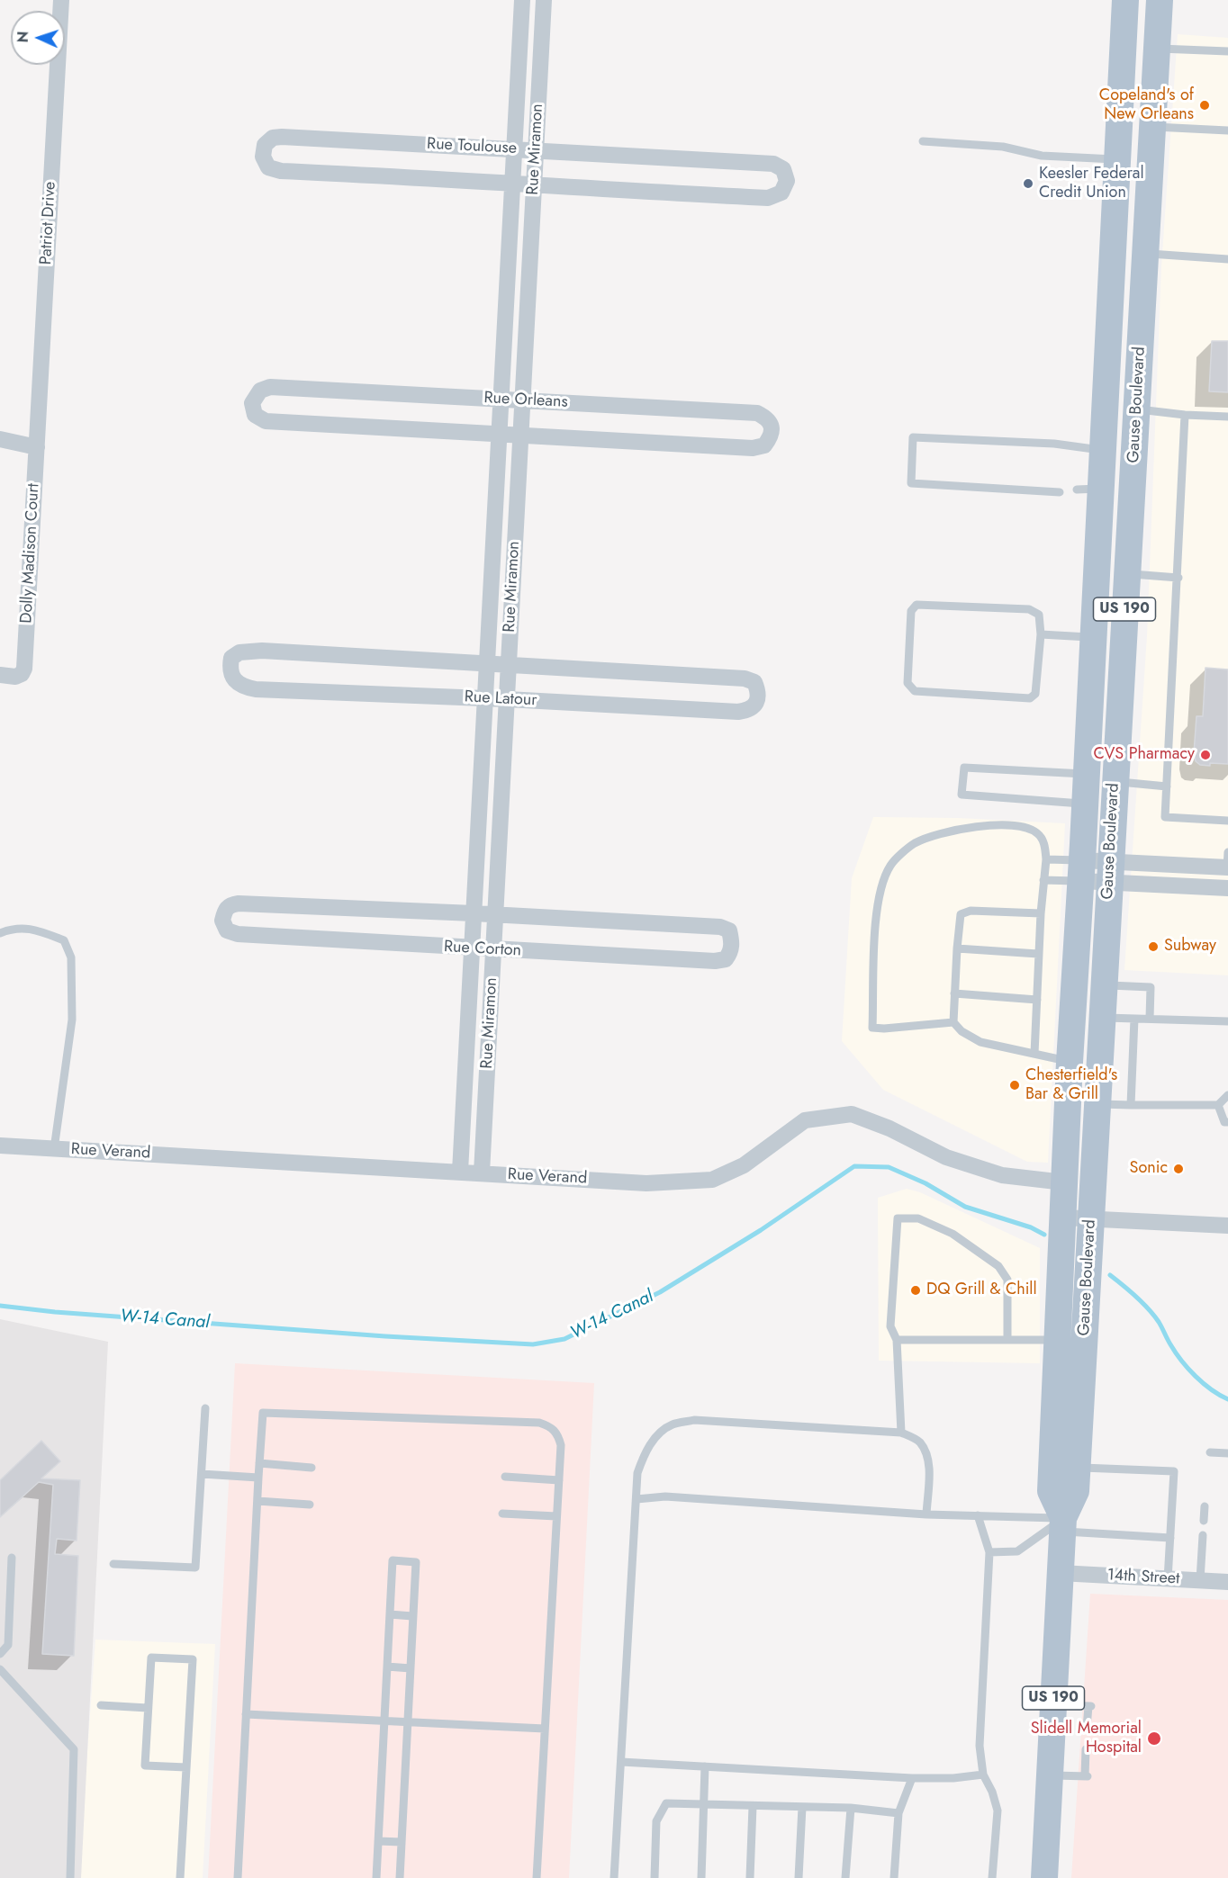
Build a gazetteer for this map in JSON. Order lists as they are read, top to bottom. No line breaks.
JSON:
{"streets":{"main road":["Gause Boulevard","US 190"],"street":["Rue Toulouse","Rue Miramon","Patriot Drive","Rue Orleans","Dolly Madison Court","Rue Latour","Rue Corton","Rue Verand","14th Street"]},"crossings":[["Rue Toulouse","Rue Miramon"],["Rue Miramon","Rue Orleans"],["Rue Miramon","Rue Latour"],["Rue Miramon","Rue Corton"],["Rue Miramon","Rue Verand"],["Patriot Drive","Dolly Madison Court"],["Gause Boulevard","Rue Verand"],["Gause Boulevard","14th Street"]],"water":["W-14 Canal"],"places":["Copeland's of New Orleans","Keesler Federal Credit Union","CVS Pharmacy","Subway","Chesterfield's Bar & Grill","Sonic","DQ Grill & Chill","Slidell Memorial Hospital"],"north":"left"}
